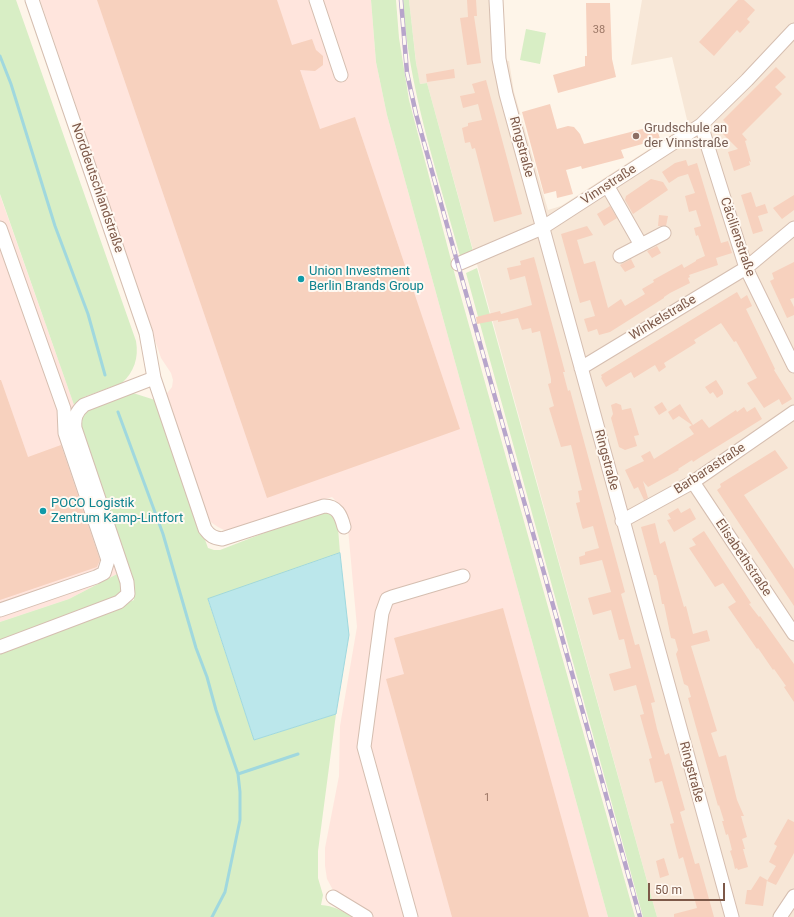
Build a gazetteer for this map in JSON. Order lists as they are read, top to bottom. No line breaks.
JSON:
{"streets":{"street":["Ringstraße","Vinnstraße","Norddeutschlandstraße","Cäcilienstraße","Winkelstraße","Barbarastraße","Elisabethstraße"]},"crossings":[["Ringstraße","Vinnstraße"],["Ringstraße","Winkelstraße"],["Ringstraße","Barbarastraße"],["Vinnstraße","Cäcilienstraße"],["Cäcilienstraße","Winkelstraße"],["Barbarastraße","Elisabethstraße"]],"places":["Grudschule an der Vinnstraße","Union Investment Berlin Brands Group","POCO Logistik Zentrum Kamp-Lintfort"],"house_numbers":["38","1"],"scale_bar":"50 m"}
